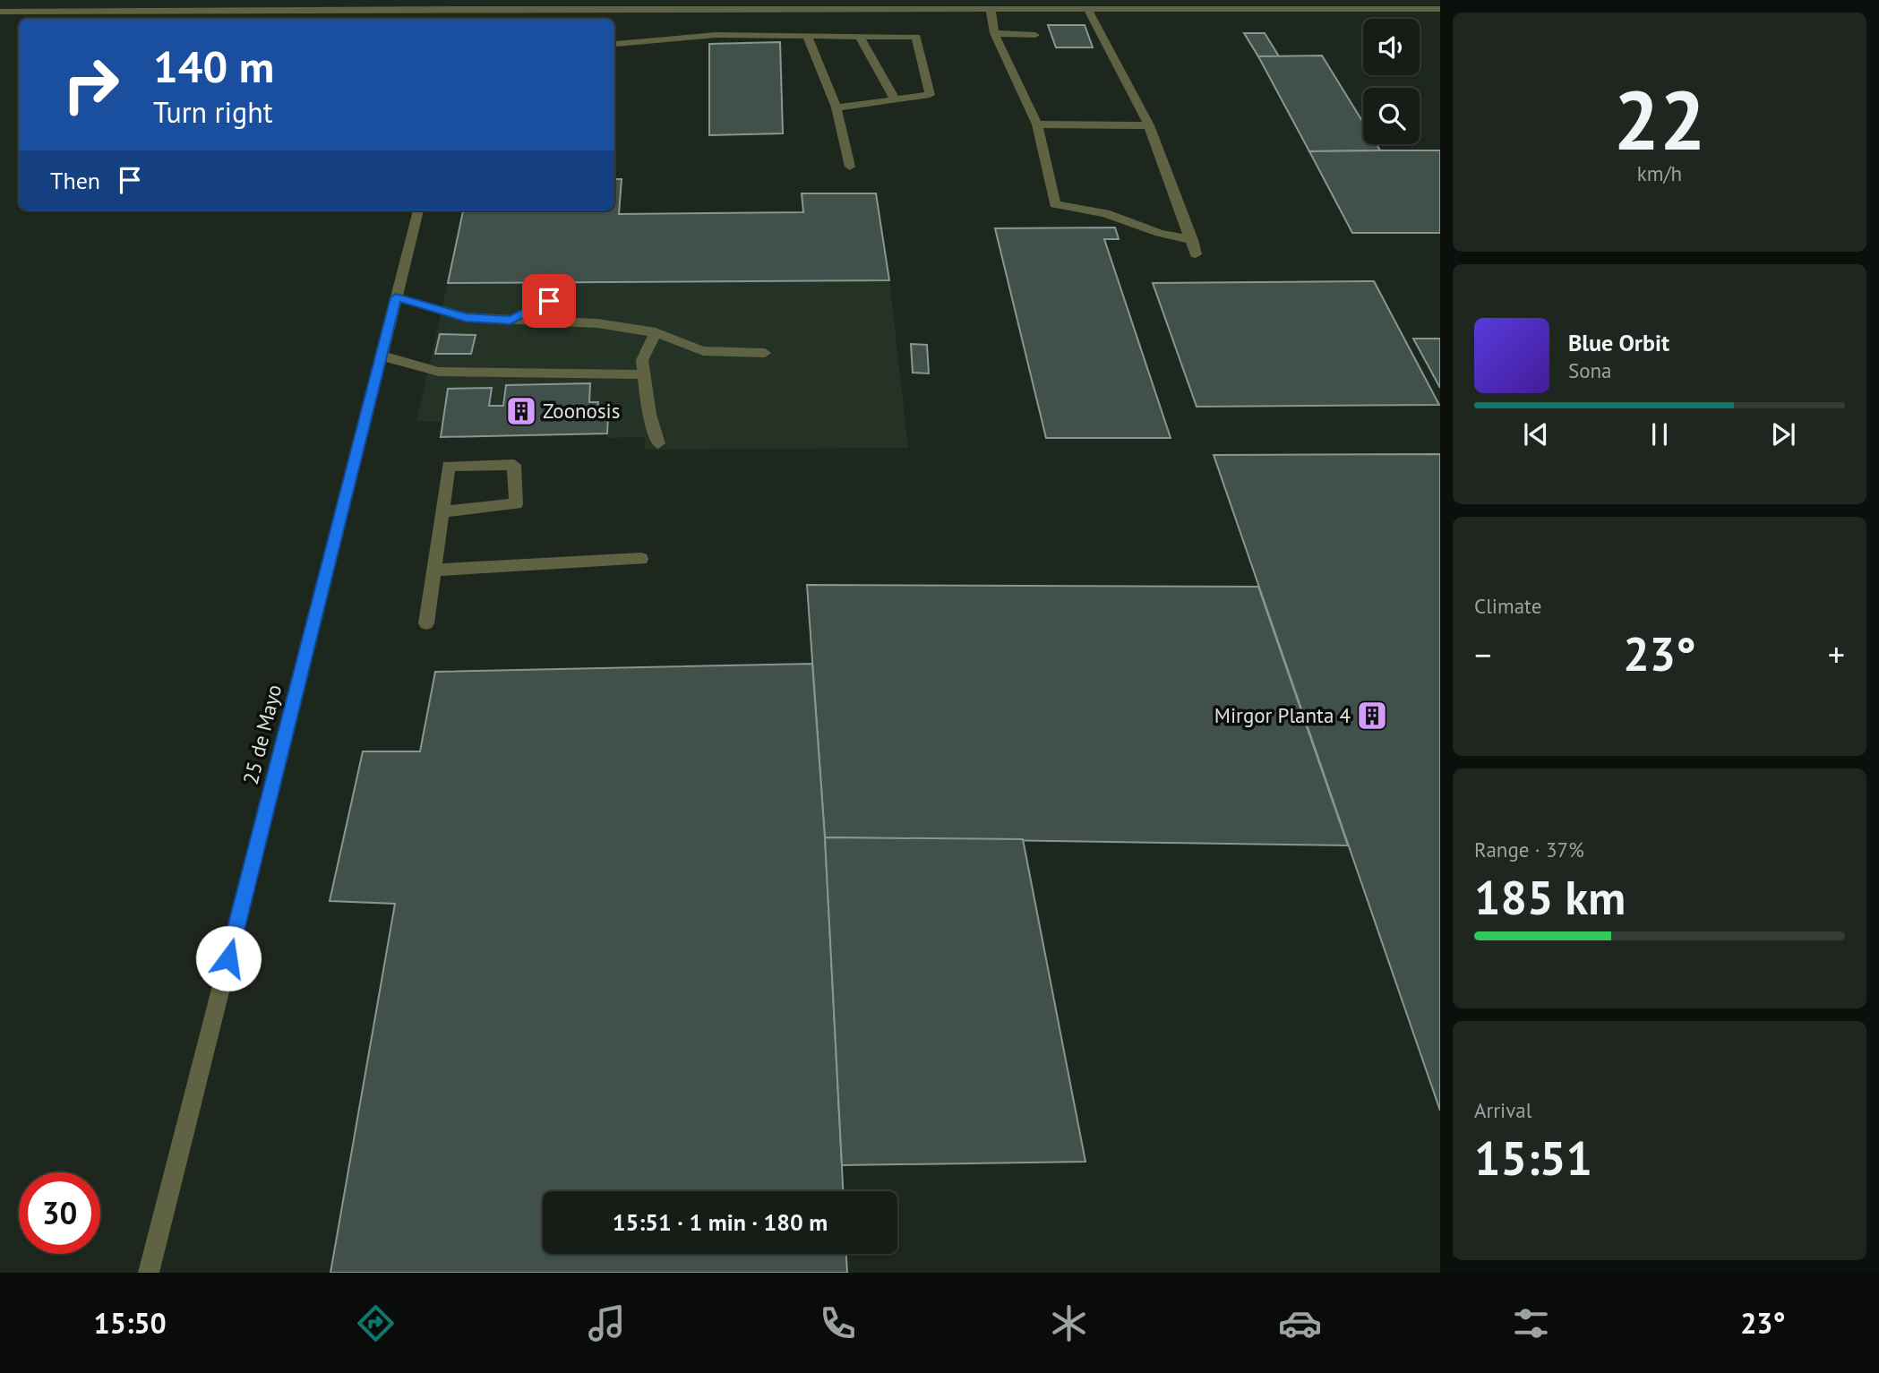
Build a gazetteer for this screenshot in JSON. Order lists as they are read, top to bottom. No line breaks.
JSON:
{"streets":{"street":["25 de Mayo"]},"places":{"building":["Zoonosis","Mirgor Planta 4"]},"page":{"tile":[["22","km/h"],"Climate",["Range · 37%","185 km"],["Arrival","15:51"]],"turn":["140 m","Turn right"],"then":"Then","song":["Blue Orbit","Sona"],"heat":["−","23°","+"],"limit":"30","trip":"15:51 · 1 min · 180 m","tabs":["15:50","23°"]}}
